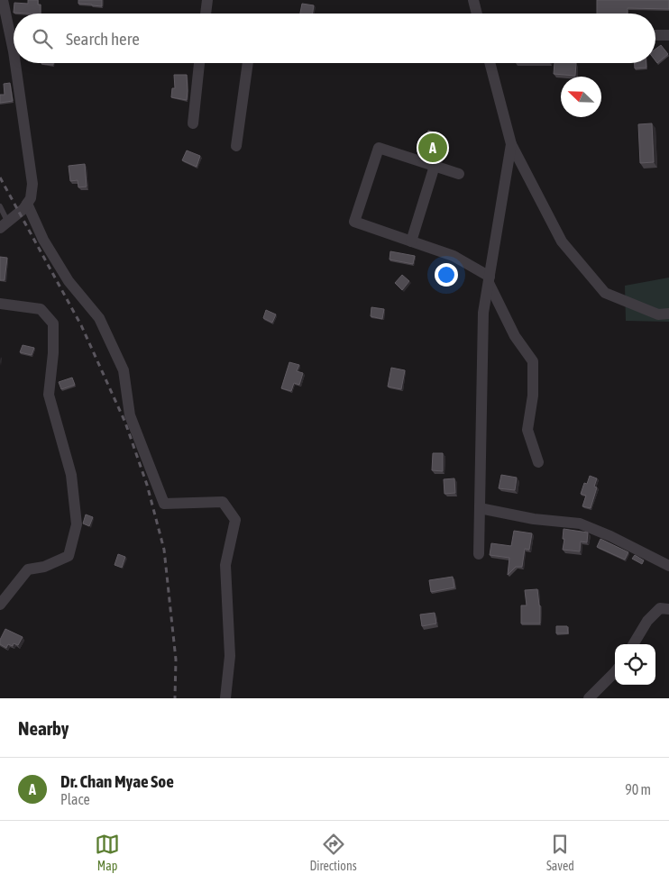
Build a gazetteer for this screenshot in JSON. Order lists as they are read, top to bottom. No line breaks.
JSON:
{"north":"top left","page":{"search":"Search here","pins":"A","heading":"Nearby","list":[{"mark":"A","name":"Dr. Chan Myae Soe","note":"Place","value":"90 m"}],"nav":["Map","Directions","Saved"]}}
